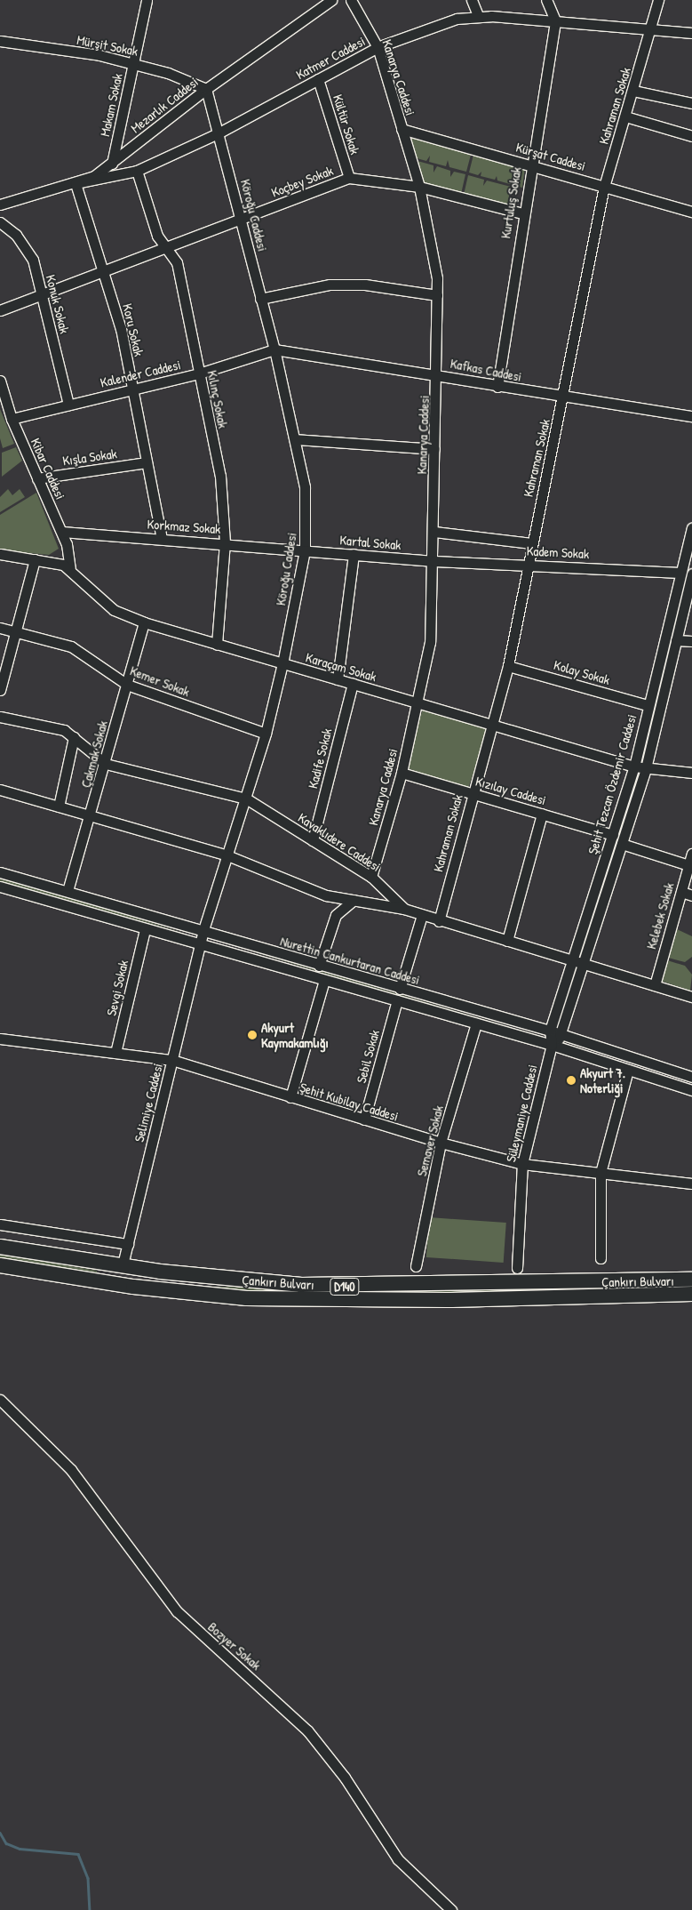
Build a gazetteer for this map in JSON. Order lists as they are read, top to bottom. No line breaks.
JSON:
{"streets":{"highway":["Çankırı Bulvarı","D140"],"street":["Mürşit Sokak","Katmer Caddesi","Kanarya Caddesi","Makam Sokak","Mezarlık Caddesi","Kahraman Sokak","Kültür Sokak","Kürşat Caddesi","Koçbey Sokak","Kurtuluş Sokak","Köroğu Caddesi","Konuk Sokak","Koru Sokak","Kafkas Caddesi","Kalender Caddesi","Kılınç Sokak","Kışla Sokak","Kibar Caddesi","Korkmaz Sokak","Kartal Sokak","Kadem Sokak","Karaçam Sokak","Kolay Sokak","Kemer Sokak","Çakmak Sokak","Kadife Sokak","Şehit Tezcan Özdemir Caddesi","Kızılay Caddesi","Kavaklıdere Caddesi","Kelebek Sokak","Nurettin Cankurtaran Caddesi","Sevgi Sokak","Sebil Sokak","Şehit Kubilay Caddesi","Selimiye Caddesi","Süleymaniye Caddesi","Semaver Sokak","Bozyer Sokak"]},"crossings":[["Mürşit Sokak","Makam Sokak"],["Mürşit Sokak","Mezarlık Caddesi"],["Mürşit Sokak","Köroğu Caddesi"],["Katmer Caddesi","Kanarya Caddesi"],["Katmer Caddesi","Mezarlık Caddesi"],["Katmer Caddesi","Kahraman Sokak"],["Katmer Caddesi","Kültür Sokak"],["Katmer Caddesi","Kurtuluş Sokak"],["Katmer Caddesi","Köroğu Caddesi"],["Katmer Caddesi","Koru Sokak"],["Katmer Caddesi","Kılınç Sokak"],["Kanarya Caddesi","Kürşat Caddesi"],["Kanarya Caddesi","Koçbey Sokak"],["Kanarya Caddesi","Kafkas Caddesi"],["Kanarya Caddesi","Kartal Sokak"],["Kanarya Caddesi","Kadem Sokak"],["Kanarya Caddesi","Karaçam Sokak"],["Kanarya Caddesi","Kızılay Caddesi"],["Kanarya Caddesi","Kavaklıdere Caddesi"],["Makam Sokak","Mezarlık Caddesi"],["Mezarlık Caddesi","Köroğu Caddesi"],["Mezarlık Caddesi","Koru Sokak"],["Kahraman Sokak","Kürşat Caddesi"],["Kahraman Sokak","Kafkas Caddesi"],["Kahraman Sokak","Kadem Sokak"],["Kahraman Sokak","Karaçam Sokak"],["Kahraman Sokak","Kolay Sokak"],["Kahraman Sokak","Kızılay Caddesi"],["Kahraman Sokak","Kavaklıdere Caddesi"],["Kültür Sokak","Koçbey Sokak"],["Kürşat Caddesi","Kurtuluş Sokak"],["Koçbey Sokak","Kurtuluş Sokak"],["Koçbey Sokak","Köroğu Caddesi"],["Koçbey Sokak","Konuk Sokak"],["Koçbey Sokak","Koru Sokak"],["Koçbey Sokak","Kılınç Sokak"],["Kurtuluş Sokak","Kafkas Caddesi"],["Köroğu Caddesi","Kafkas Caddesi"],["Köroğu Caddesi","Kalender Caddesi"],["Köroğu Caddesi","Korkmaz Sokak"],["Köroğu Caddesi","Kartal Sokak"],["Köroğu Caddesi","Karaçam Sokak"],["Köroğu Caddesi","Kemer Sokak"],["Köroğu Caddesi","Kavaklıdere Caddesi"],["Köroğu Caddesi","Nurettin Cankurtaran Caddesi"],["Köroğu Caddesi","Selimiye Caddesi"],["Konuk Sokak","Kalender Caddesi"],["Koru Sokak","Kalender Caddesi"],["Koru Sokak","Kışla Sokak"],["Koru Sokak","Korkmaz Sokak"],["Kafkas Caddesi","Kalender Caddesi"],["Kalender Caddesi","Kılınç Sokak"],["Kalender Caddesi","Kibar Caddesi"],["Kılınç Sokak","Korkmaz Sokak"],["Kılınç Sokak","Karaçam Sokak"],["Kışla Sokak","Kibar Caddesi"],["Kibar Caddesi","Korkmaz Sokak"],["Kibar Caddesi","Karaçam Sokak"],["Korkmaz Sokak","Kartal Sokak"],["Kartal Sokak","Kadem Sokak"],["Kadem Sokak","Şehit Tezcan Özdemir Caddesi"],["Karaçam Sokak","Çakmak Sokak"],["Karaçam Sokak","Kadife Sokak"],["Karaçam Sokak","Şehit Tezcan Özdemir Caddesi"],["Kolay Sokak","Şehit Tezcan Özdemir Caddesi"],["Kemer Sokak","Çakmak Sokak"],["Çakmak Sokak","Kavaklıdere Caddesi"],["Çakmak Sokak","Nurettin Cankurtaran Caddesi"],["Kadife Sokak","Kavaklıdere Caddesi"],["Şehit Tezcan Özdemir Caddesi","Kızılay Caddesi"],["Şehit Tezcan Özdemir Caddesi","Kavaklıdere Caddesi"],["Şehit Tezcan Özdemir Caddesi","Nurettin Cankurtaran Caddesi"],["Şehit Tezcan Özdemir Caddesi","Süleymaniye Caddesi"],["Kavaklıdere Caddesi","Kelebek Sokak"],["Nurettin Cankurtaran Caddesi","Sevgi Sokak"],["Nurettin Cankurtaran Caddesi","Sebil Sokak"],["Nurettin Cankurtaran Caddesi","Selimiye Caddesi"],["Nurettin Cankurtaran Caddesi","Süleymaniye Caddesi"],["Nurettin Cankurtaran Caddesi","Semaver Sokak"],["Sevgi Sokak","Şehit Kubilay Caddesi"],["Sebil Sokak","Şehit Kubilay Caddesi"],["Şehit Kubilay Caddesi","Selimiye Caddesi"],["Şehit Kubilay Caddesi","Süleymaniye Caddesi"],["Şehit Kubilay Caddesi","Semaver Sokak"],["Selimiye Caddesi","Çankırı Bulvarı"]],"places":["Akyurt Kaymakamlığı","Akyurt 7. Noterliği"]}
